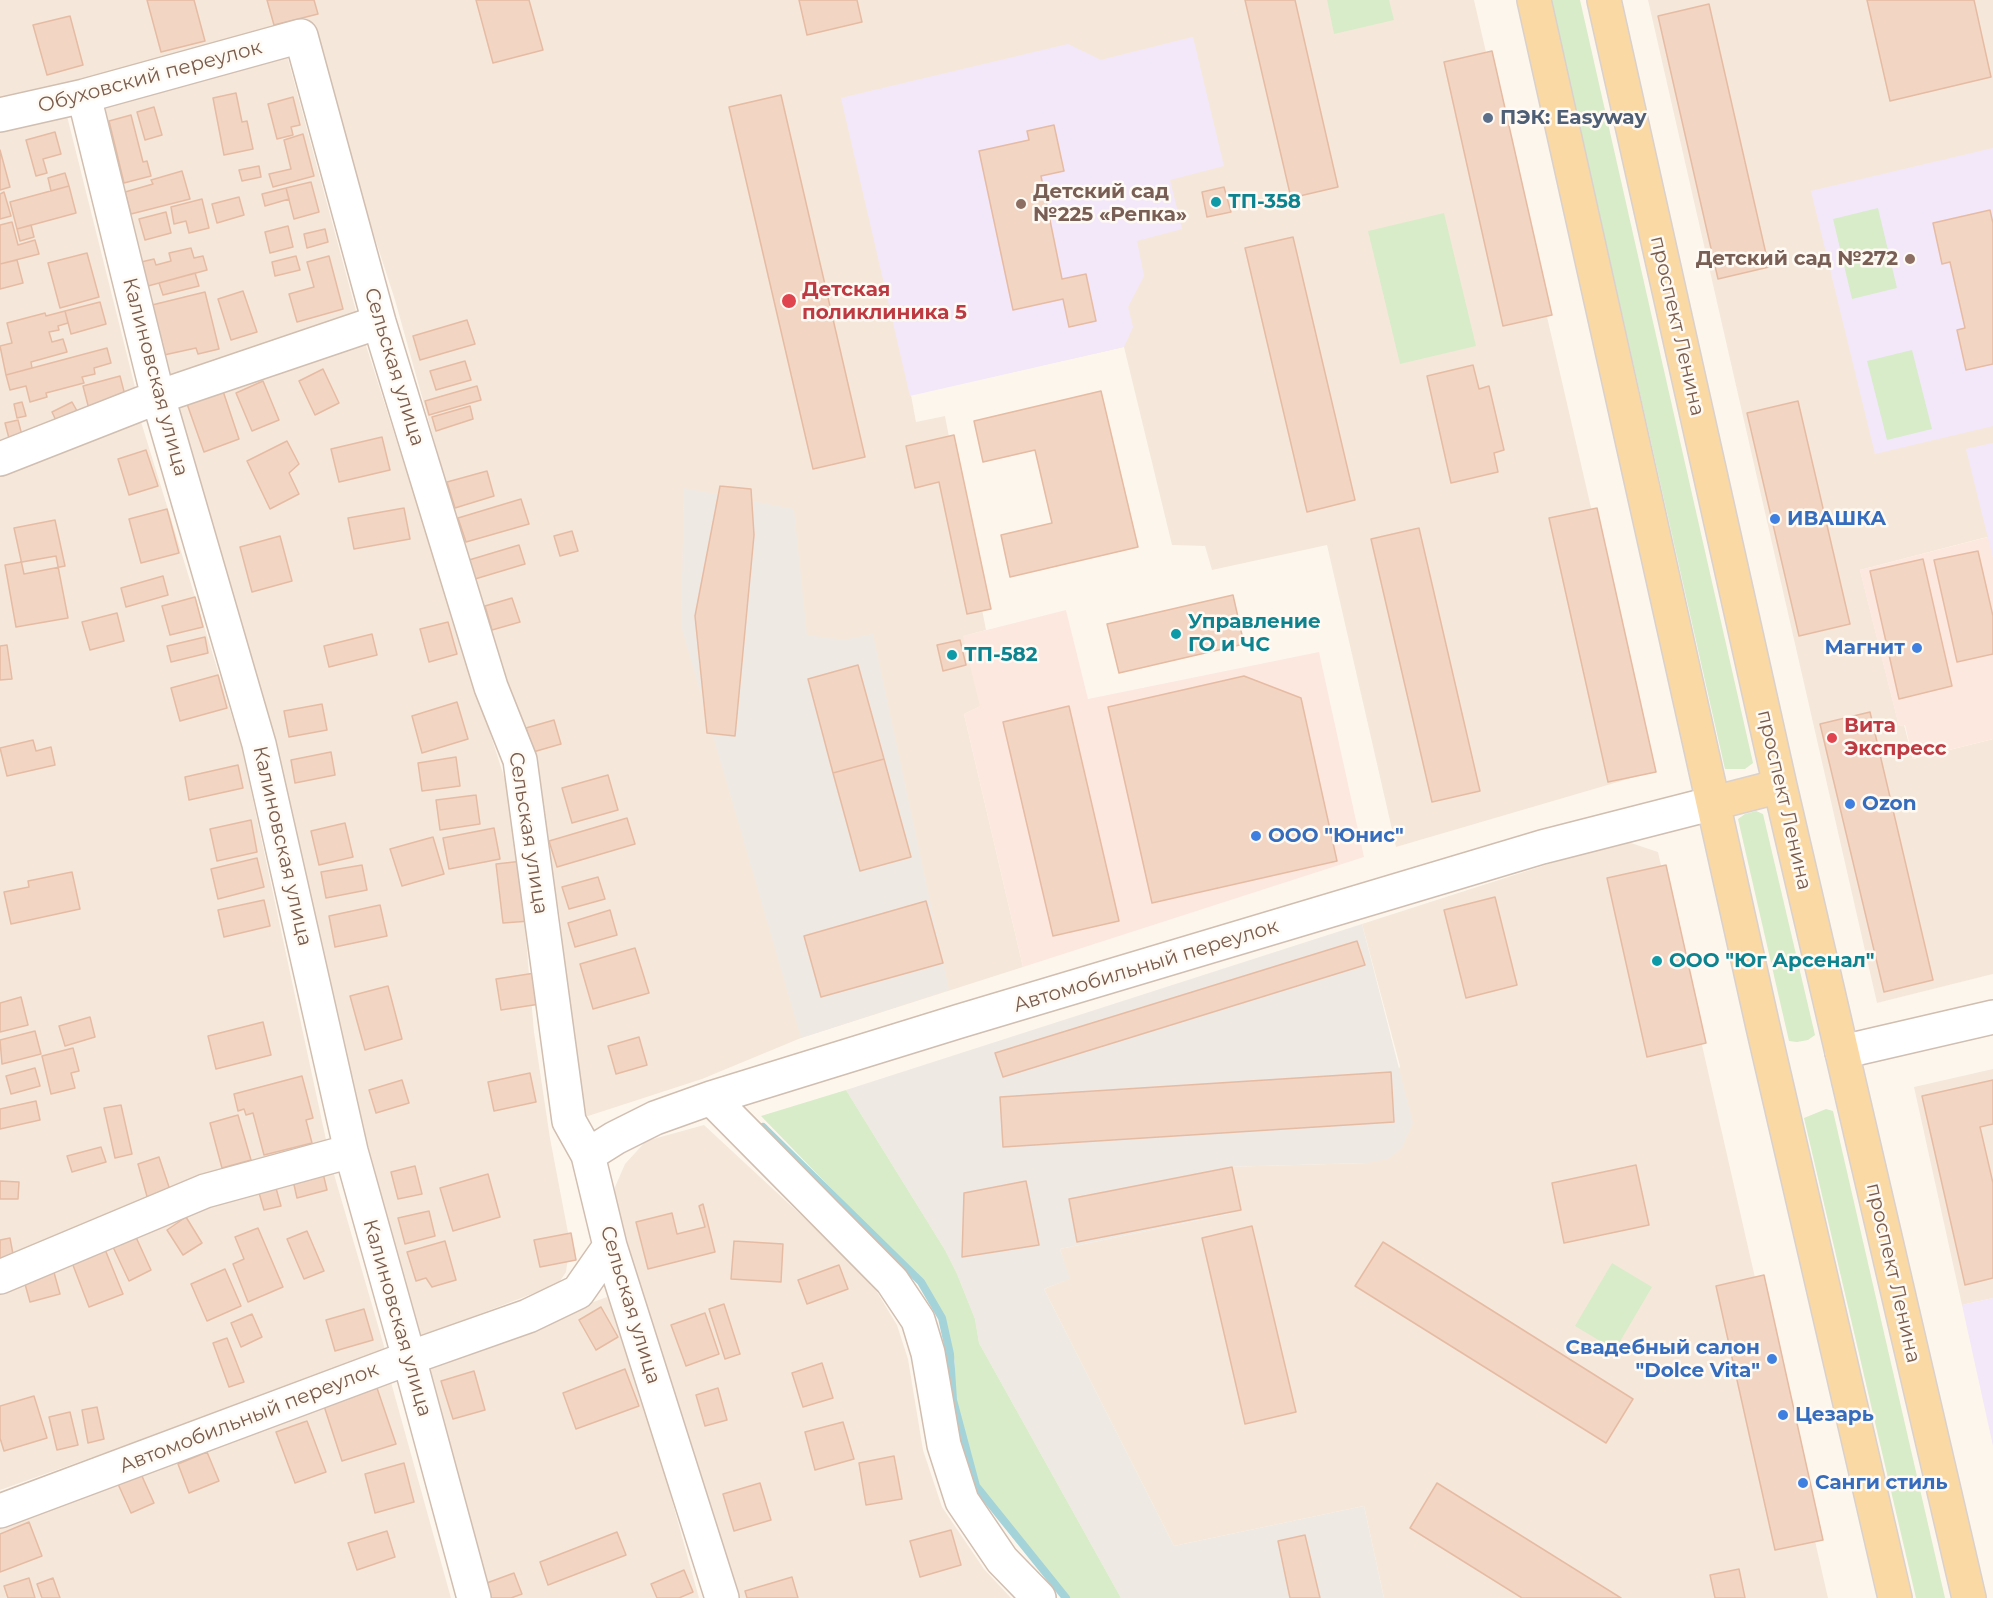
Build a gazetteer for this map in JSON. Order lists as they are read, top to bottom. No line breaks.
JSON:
{"streets":{"main road":["проспект Ленина"],"street":["Обуховский переулок","Сельская улица","Калиновская улица","Автомобильный переулок"]},"crossings":[["Обуховский переулок","Сельская улица"],["Обуховский переулок","Калиновская улица"],["Сельская улица","Автомобильный переулок"],["Калиновская улица","Автомобильный переулок"]],"places":["ПЭК: Easyway","ТП-358","Детский сад №225 «Репка»","Детский сад №272","Детская поликлиника 5","ИВАШКА","Управление ГО и ЧС","Магнит","ТП-582","Вита Экспресс","Ozon","ООО \"Юнис\"","ООО \"Юг Арсенал\"","Свадебный салон \"Dolce Vita\"","Цезарь","Санги стиль"]}
